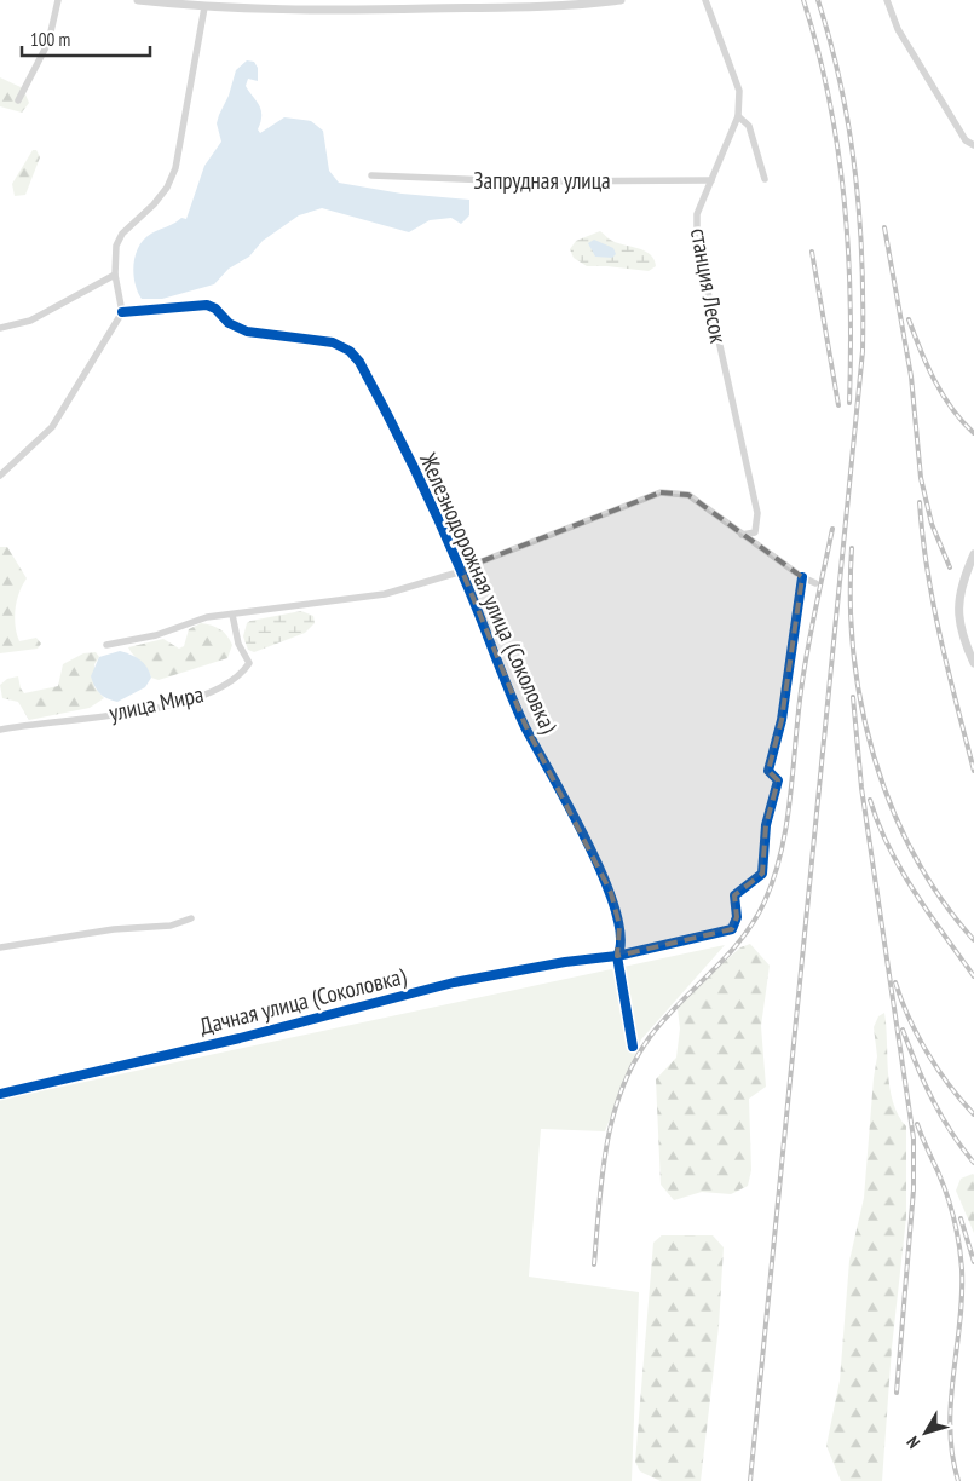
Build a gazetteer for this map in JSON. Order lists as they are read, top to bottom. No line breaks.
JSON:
{"streets":{"street":["Запрудная улица","станция Лесок","Железнодорожная улица (Соколовка)","улица Мира","Дачная улица (Соколовка)"]},"crossings":[["Запрудная улица","станция Лесок"],["Железнодорожная улица (Соколовка)","Дачная улица (Соколовка)"]],"scale_bar":"100 m","north":"bottom left"}
